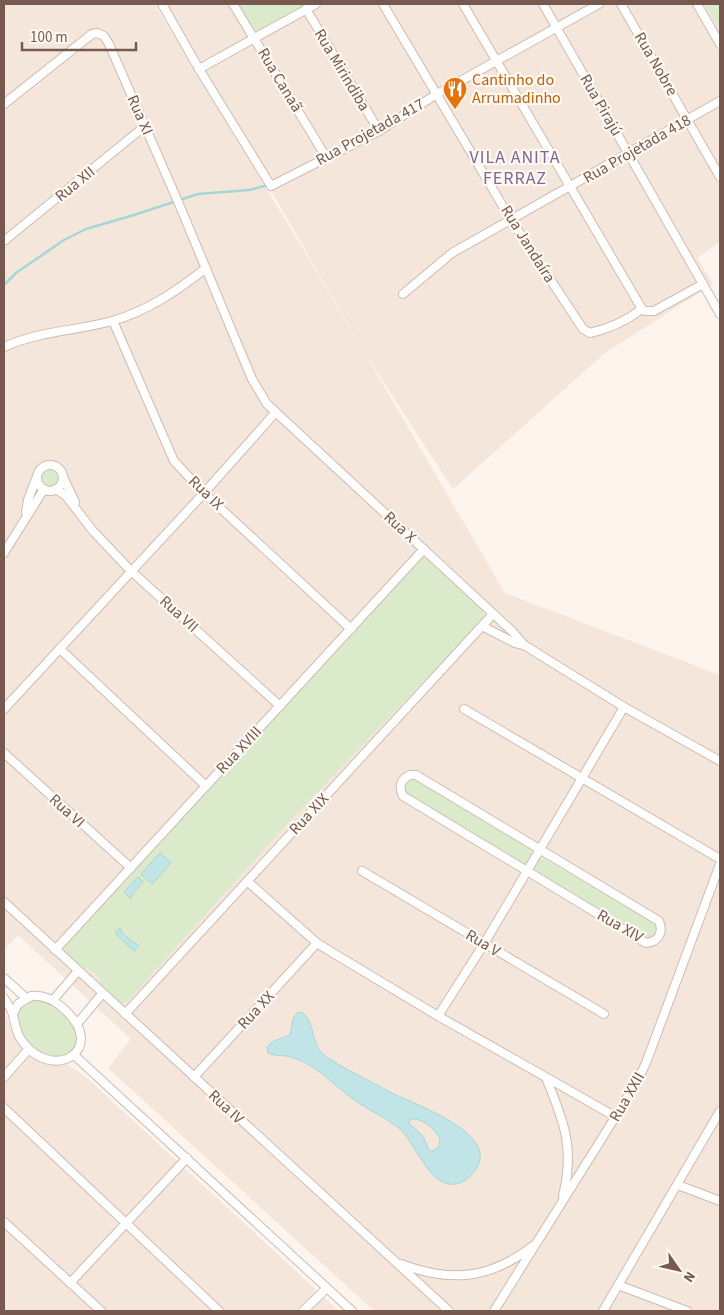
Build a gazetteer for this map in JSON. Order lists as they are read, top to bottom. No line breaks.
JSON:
{"streets":{"street":["Rua Nobre","Rua Mirindiba","Rua Canaã","Rua Pirajú","Rua XI","Rua Projetada 417","Rua Projetada 418","Rua XII","Rua Jandaíra","Rua IX","Rua X","Rua VII","Rua XVIII","Rua VI","Rua XIX","Rua XIV","Rua V","Rua XX","Rua XXII","Rua IV"]},"crossings":[["Rua Nobre","Rua Projetada 418"],["Rua Mirindiba","Rua Projetada 417"],["Rua Canaã","Rua Projetada 417"],["Rua Pirajú","Rua Projetada 417"],["Rua Pirajú","Rua Projetada 418"],["Rua XI","Rua XII"],["Rua XI","Rua X"],["Rua Projetada 417","Rua Jandaíra"],["Rua Projetada 418","Rua Jandaíra"],["Rua IX","Rua XVIII"],["Rua X","Rua XVIII"],["Rua X","Rua XIX"],["Rua VII","Rua XVIII"],["Rua XVIII","Rua VI"],["Rua XVIII","Rua IV"],["Rua XIX","Rua IV"],["Rua XX","Rua IV"]],"districts":["VILA ANITA FERRAZ"],"places":{"restaurant":["Cantinho do Arrumadinho"]},"scale_bar":"100 m","north":"bottom right"}
